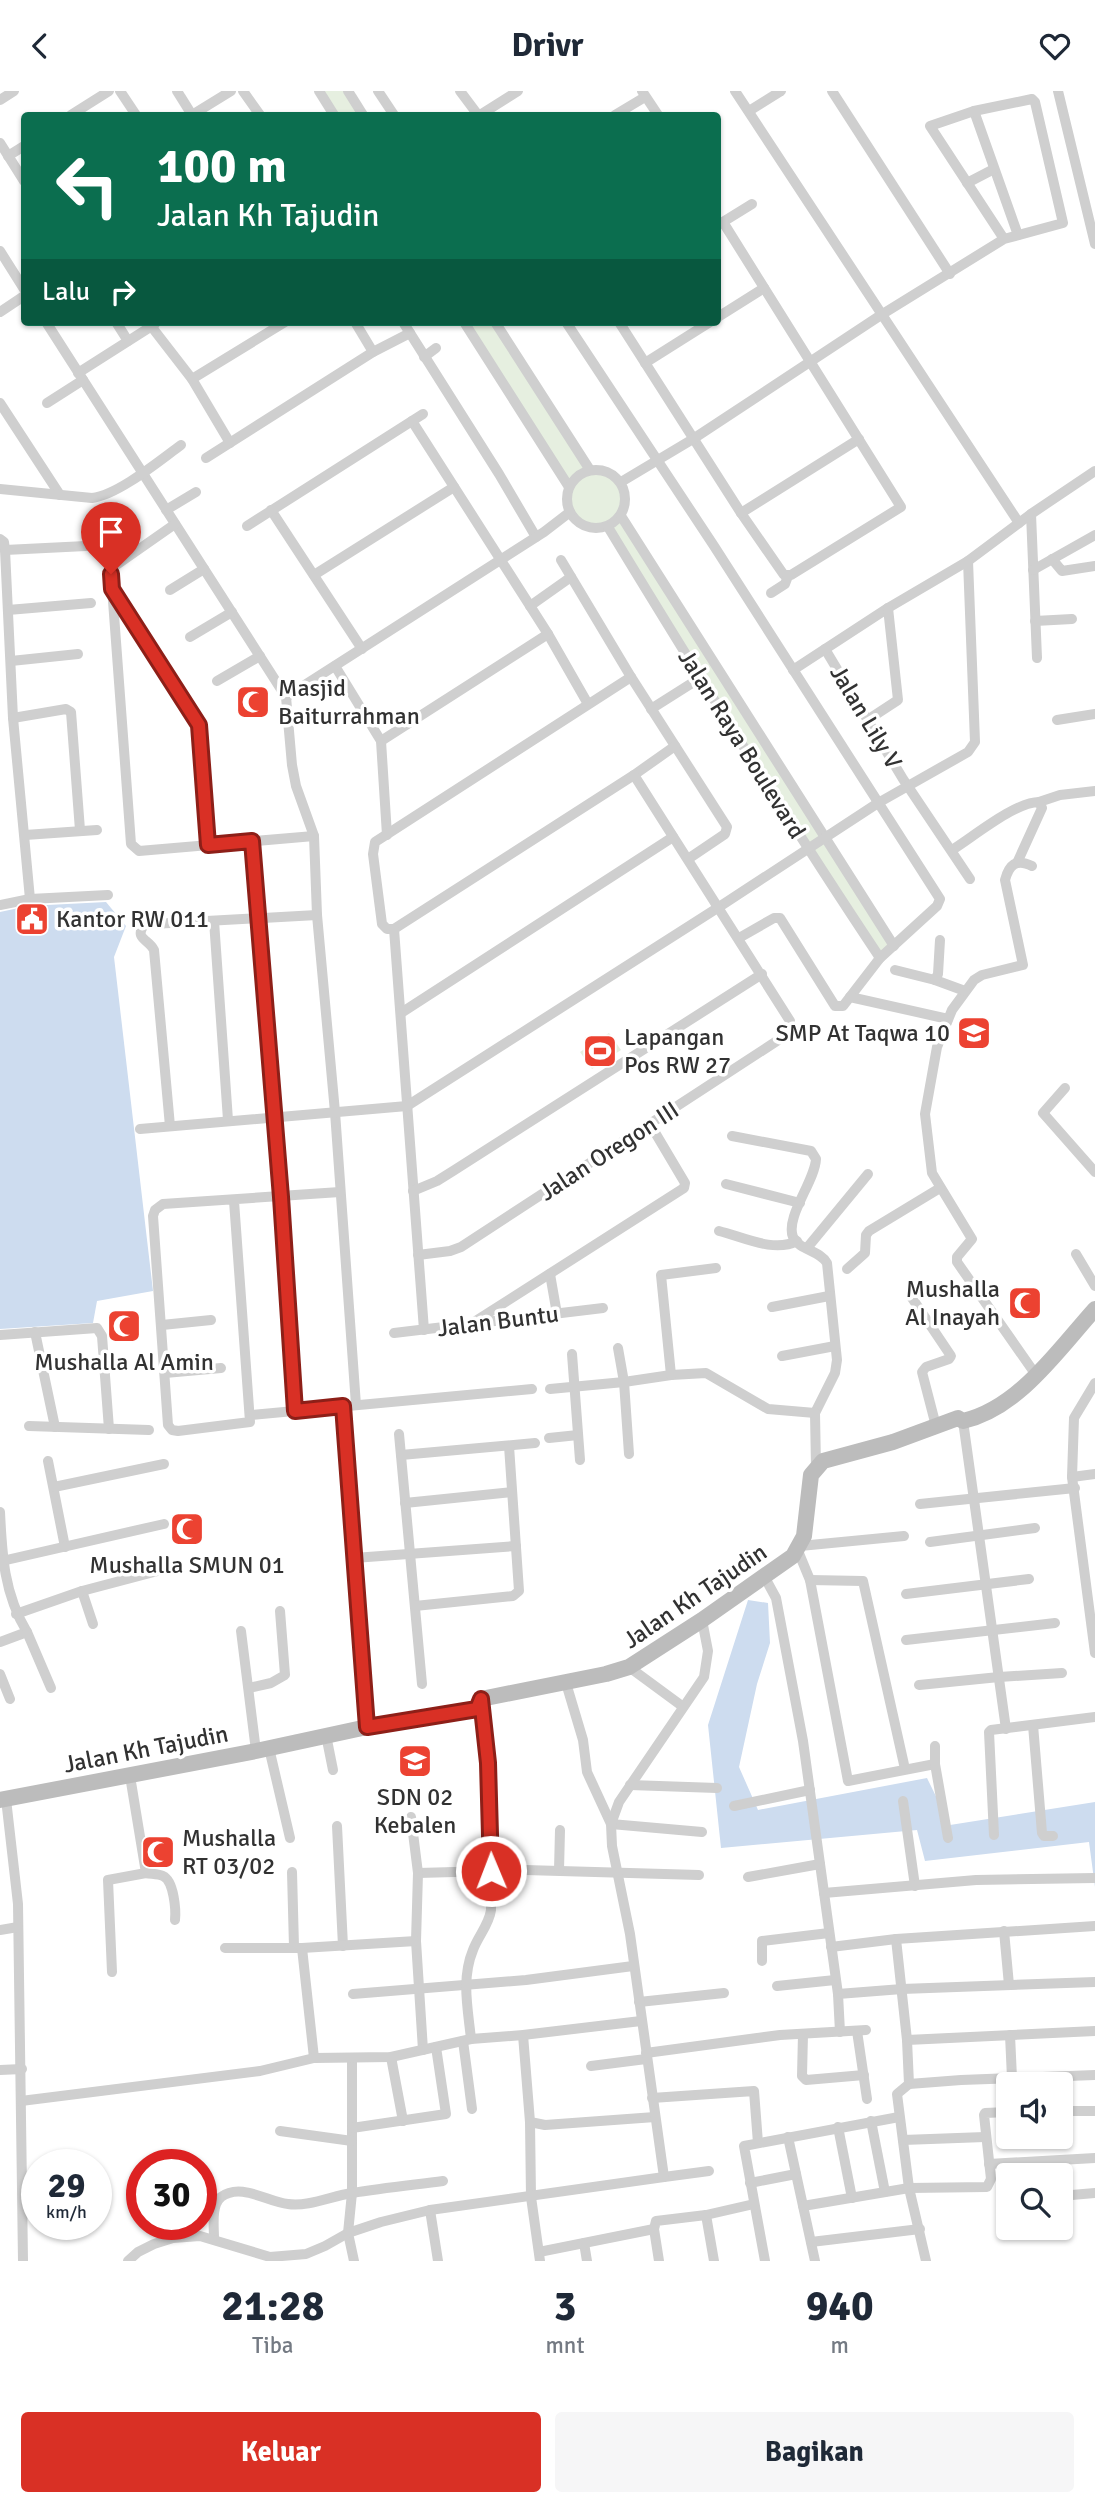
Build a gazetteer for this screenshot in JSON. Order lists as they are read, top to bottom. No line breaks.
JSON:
{"streets":{"street":["Jalan Lily V","Jalan Raya Boulevard","Jalan Oregon III","Jalan Buntu","Jalan Kh Tajudin"]},"places":{"mosque":["Masjid Baiturrahman","Mushalla Al Inayah","Mushalla Al Amin","Mushalla SMUN 01","Mushalla RT 03/02"],"public building":["Kantor RW 011"],"school or university":["SMP At Taqwa 10","SDN 02 Kebalen"],"sports":["Lapangan Pos RW 27"]},"page":{"header":"Drivr","turn":["100 m","Jalan Kh Tajudin"],"then":"Lalu","speed":"29 km/h","limit":"30","eta":["21:28","Tiba","3","mnt","940","m"],"buttons":["Keluar","Bagikan"]}}
